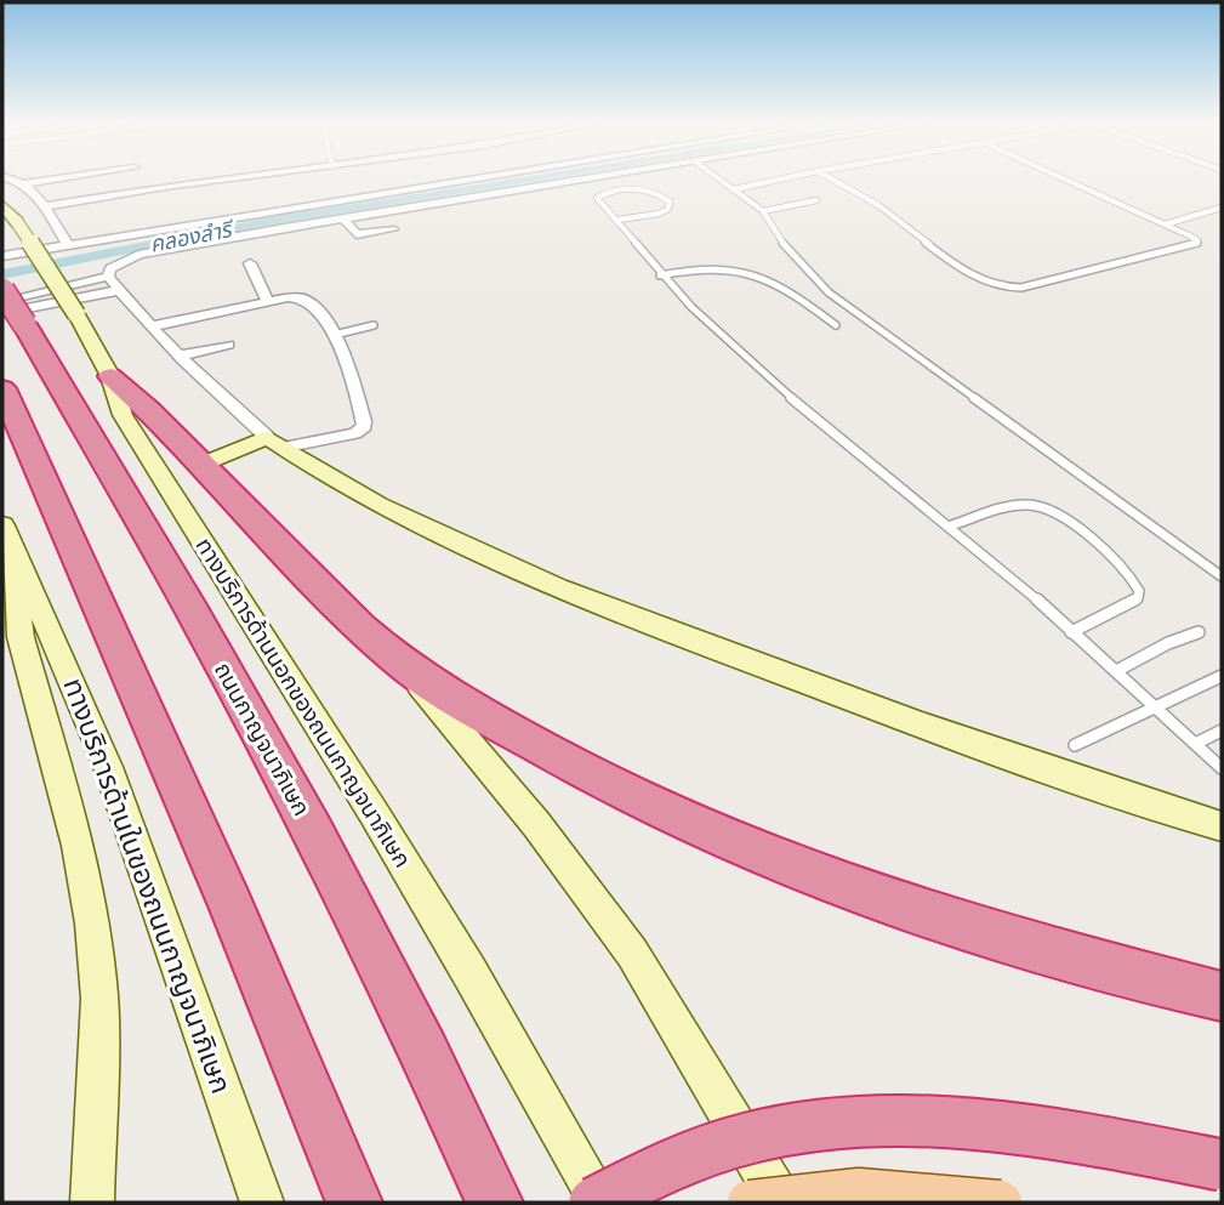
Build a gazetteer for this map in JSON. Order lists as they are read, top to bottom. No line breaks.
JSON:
{"streets":{"highway":["ถนนกาญจนาภิเษก"],"main road":["ทางบริการด้านนอกของถนนกาญจนาภิเษก","ทางบริการด้านในของถนนกาญจนาภิเษก"]},"water":["คลองลำรี"]}
